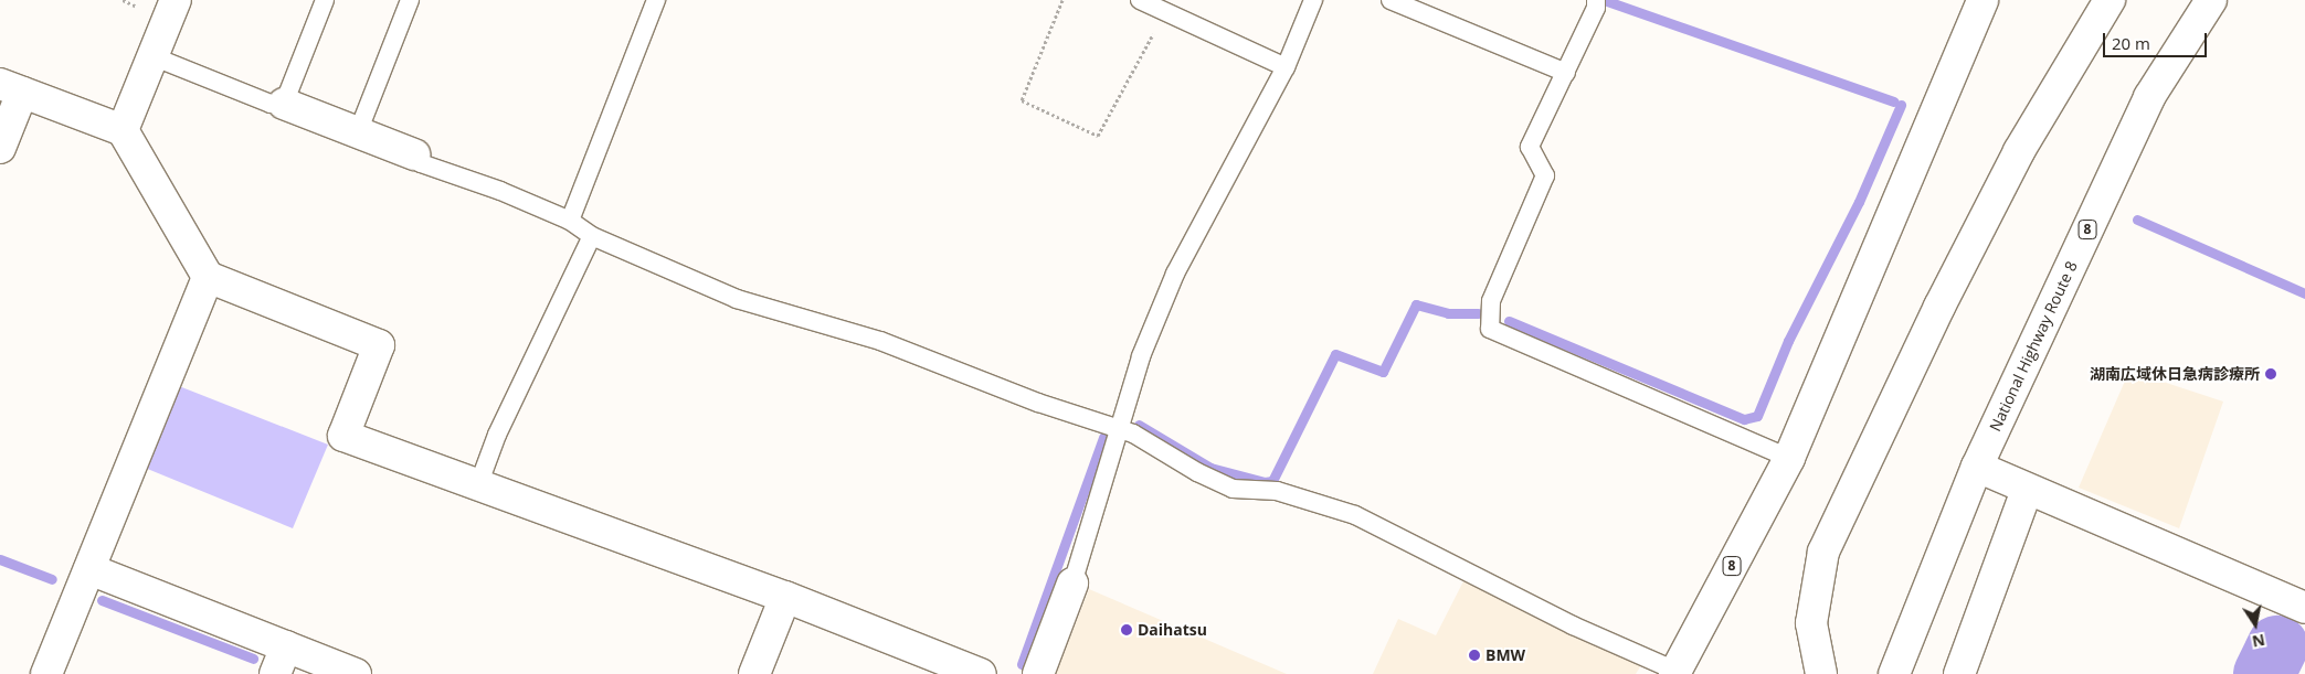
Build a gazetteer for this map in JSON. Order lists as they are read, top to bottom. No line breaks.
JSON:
{"streets":{"main road":["8","National Highway Route 8"]},"places":["湖南広域休日急病診療所","Daihatsu","BMW"],"scale_bar":"20 m","north":"bottom"}
